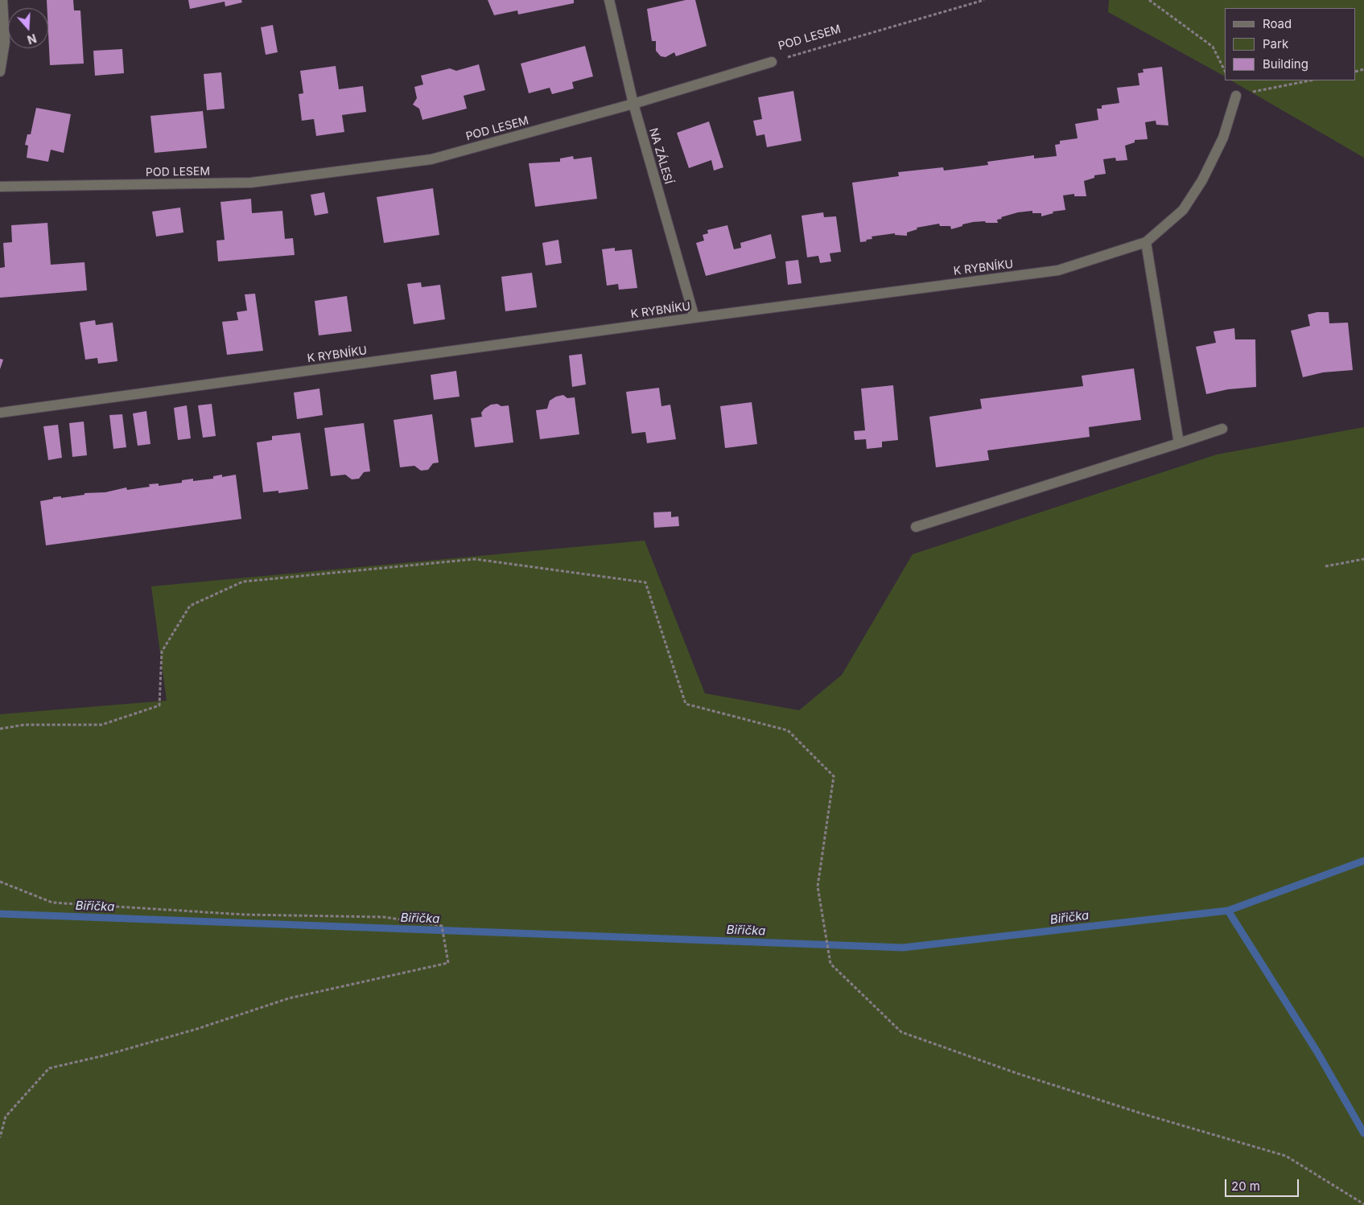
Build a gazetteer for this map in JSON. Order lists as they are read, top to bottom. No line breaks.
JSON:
{"streets":{"street":["POD LESEM","NA ZÁLESÍ","K RYBNÍKU"]},"crossings":[["POD LESEM","NA ZÁLESÍ"],["NA ZÁLESÍ","K RYBNÍKU"]],"water":["Biřička"],"legend":["Road","Park","Building"],"scale_bar":"20 m","north":"bottom"}
